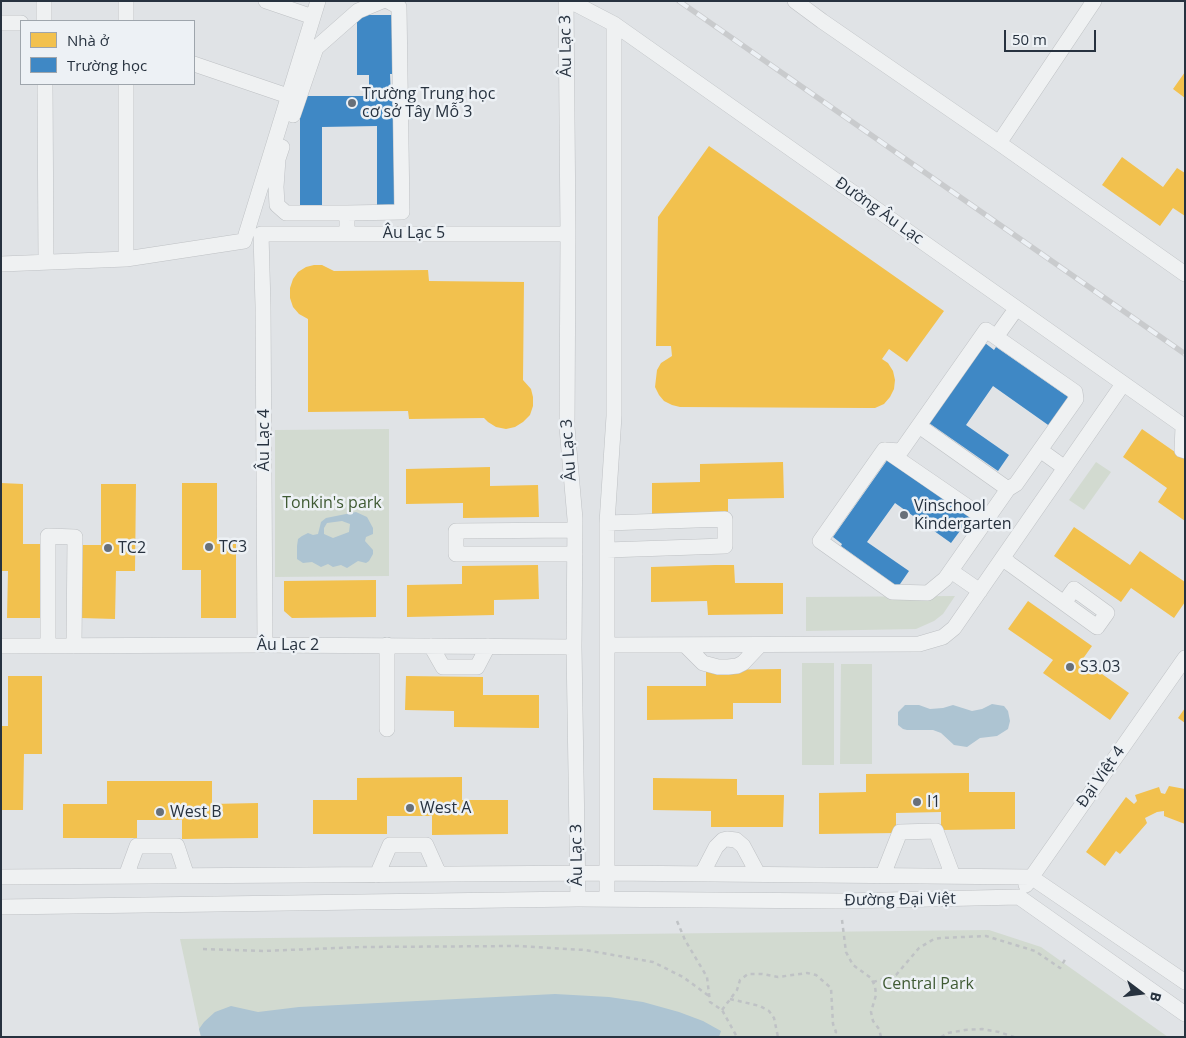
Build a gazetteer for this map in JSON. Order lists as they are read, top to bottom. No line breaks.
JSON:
{"streets":{"street":["Âu Lạc 3","Đường Âu Lạc","Âu Lạc 5","Âu Lạc 4","Âu Lạc 2","Đại Việt 4","Đường Đại Việt"]},"crossings":[["Âu Lạc 3","Đường Âu Lạc"],["Âu Lạc 3","Âu Lạc 5"],["Âu Lạc 3","Âu Lạc 2"],["Âu Lạc 3","Đường Đại Việt"],["Âu Lạc 5","Âu Lạc 4"],["Âu Lạc 4","Âu Lạc 2"],["Đại Việt 4","Đường Đại Việt"]],"parks":["Tonkin's park","Central Park"],"places":["Trường Trung học cơ sở Tây Mỗ 3","Vinschool Kindergarten","TC3","TC2","S3.03","I1","West A","West B"],"legend":["Nhà ở","Trường học"],"scale_bar":"50 m","north":"right"}
